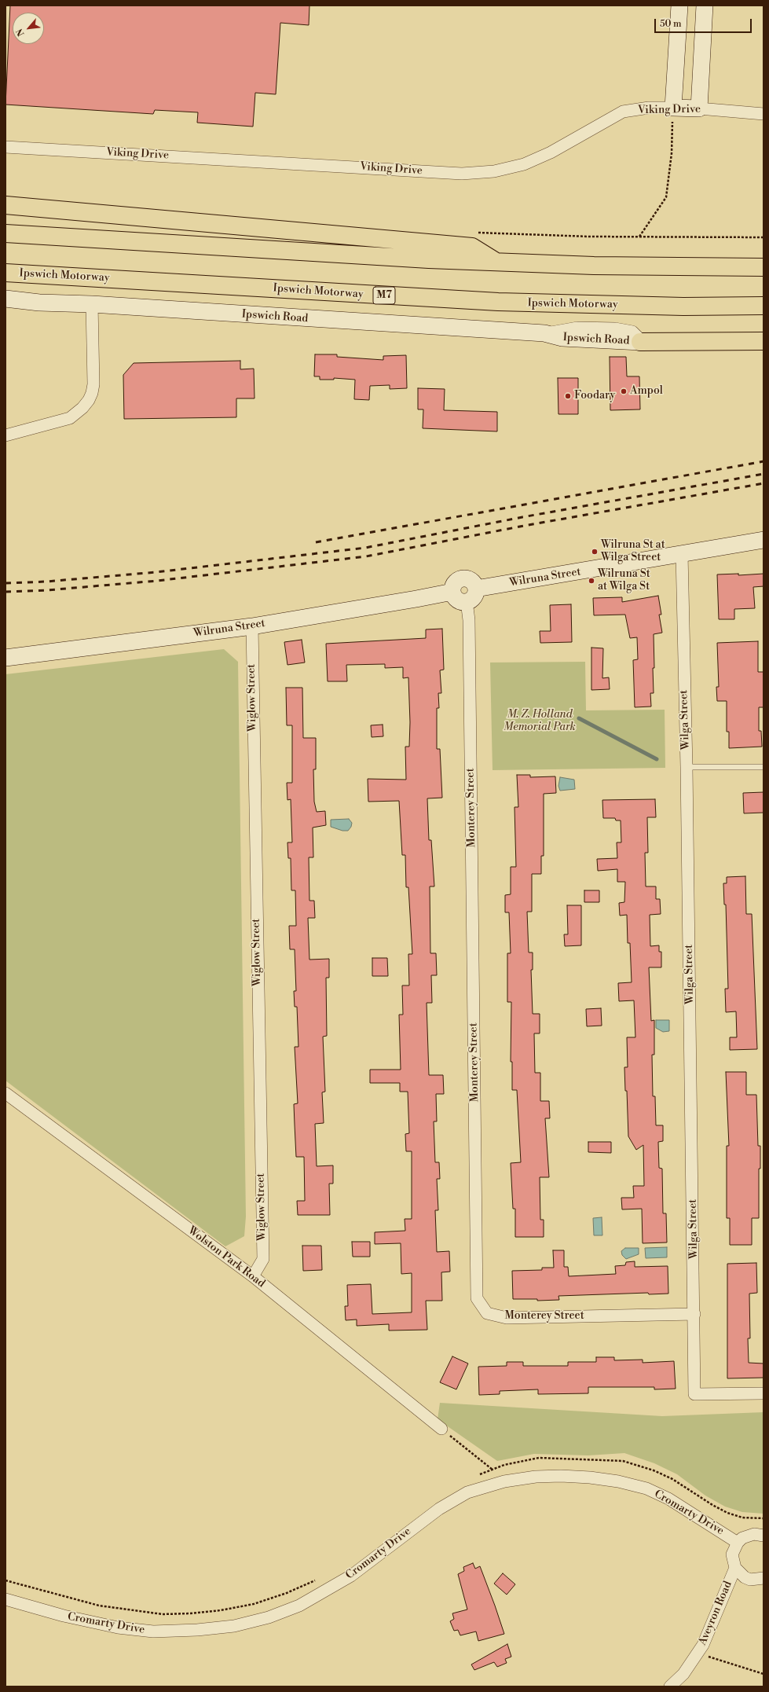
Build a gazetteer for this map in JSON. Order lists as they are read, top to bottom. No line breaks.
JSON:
{"streets":{"highway":["Ipswich Motorway","M7"],"main road":["Viking Drive","Ipswich Road","Wilruna Street"],"street":["Wiglow Street","Wilga Street","Monterey Street","Wolston Park Road","Cromarty Drive","Aveyron Road"]},"crossings":[["Wilruna Street","Wiglow Street"],["Wilruna Street","Wilga Street"],["Wilruna Street","Monterey Street"],["Wiglow Street","Wolston Park Road"],["Wilga Street","Monterey Street"]],"parks":["M. Z. Holland Memorial Park"],"places":["Ampol","Foodary","Wilruna St at Wilga Street","Wilruna St at Wilga St"],"scale_bar":"50 m","north":"bottom left"}
